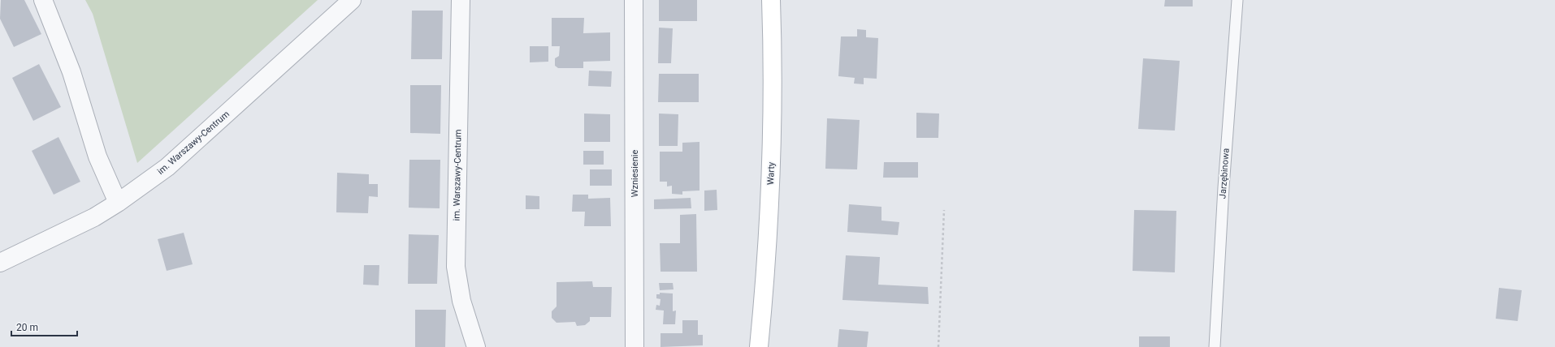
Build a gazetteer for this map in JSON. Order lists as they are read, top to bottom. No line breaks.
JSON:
{"streets":{"main road":["Warty"],"street":["im. Warszawy-Centrum","Wzniesienie"],"lane":["Jarzębinowa"]},"scale_bar":"20 m"}
